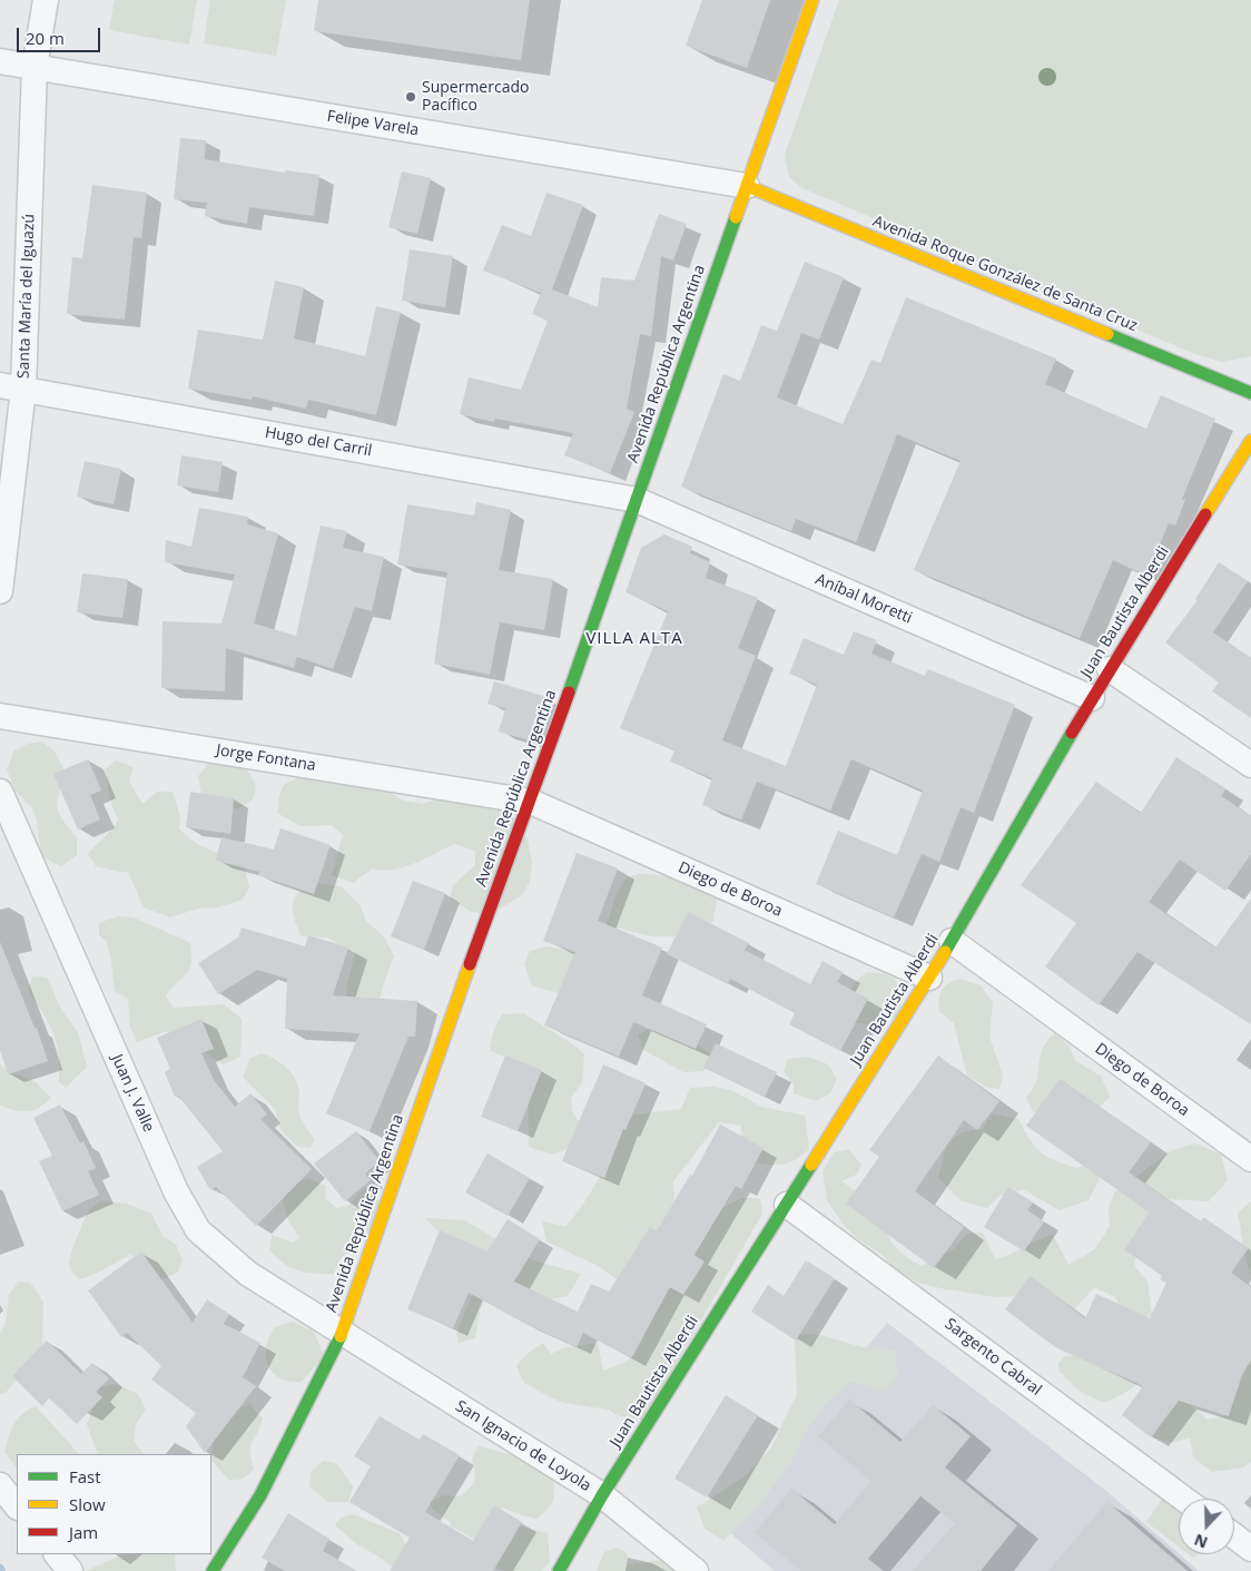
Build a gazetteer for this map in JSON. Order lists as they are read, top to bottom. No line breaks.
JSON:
{"streets":{"main road":["Avenida Roque González de Santa Cruz","Avenida República Argentina","Juan Bautista Alberdi"],"street":["Felipe Varela","Santa María del Iguazú","Hugo del Carril","Aníbal Moretti","Jorge Fontana","Diego de Boroa","Juan J. Valle","Sargento Cabral","San Ignacio de Loyola"]},"crossings":[["Felipe Varela","Avenida Roque González de Santa Cruz"],["Felipe Varela","Santa María del Iguazú"],["Felipe Varela","Avenida República Argentina"],["Avenida Roque González de Santa Cruz","Avenida República Argentina"],["Santa María del Iguazú","Hugo del Carril"],["Avenida República Argentina","Hugo del Carril"],["Avenida República Argentina","Aníbal Moretti"],["Avenida República Argentina","Jorge Fontana"],["Avenida República Argentina","Diego de Boroa"],["Avenida República Argentina","Juan J. Valle"],["Avenida República Argentina","San Ignacio de Loyola"],["Hugo del Carril","Aníbal Moretti"],["Aníbal Moretti","Juan Bautista Alberdi"],["Juan Bautista Alberdi","Diego de Boroa"],["Juan Bautista Alberdi","Sargento Cabral"],["Juan Bautista Alberdi","San Ignacio de Loyola"],["Jorge Fontana","Diego de Boroa"],["Juan J. Valle","San Ignacio de Loyola"]],"districts":["VILLA ALTA"],"places":["Supermercado Pacífico"],"legend":["Fast","Slow","Jam"],"scale_bar":"20 m","north":"bottom"}
